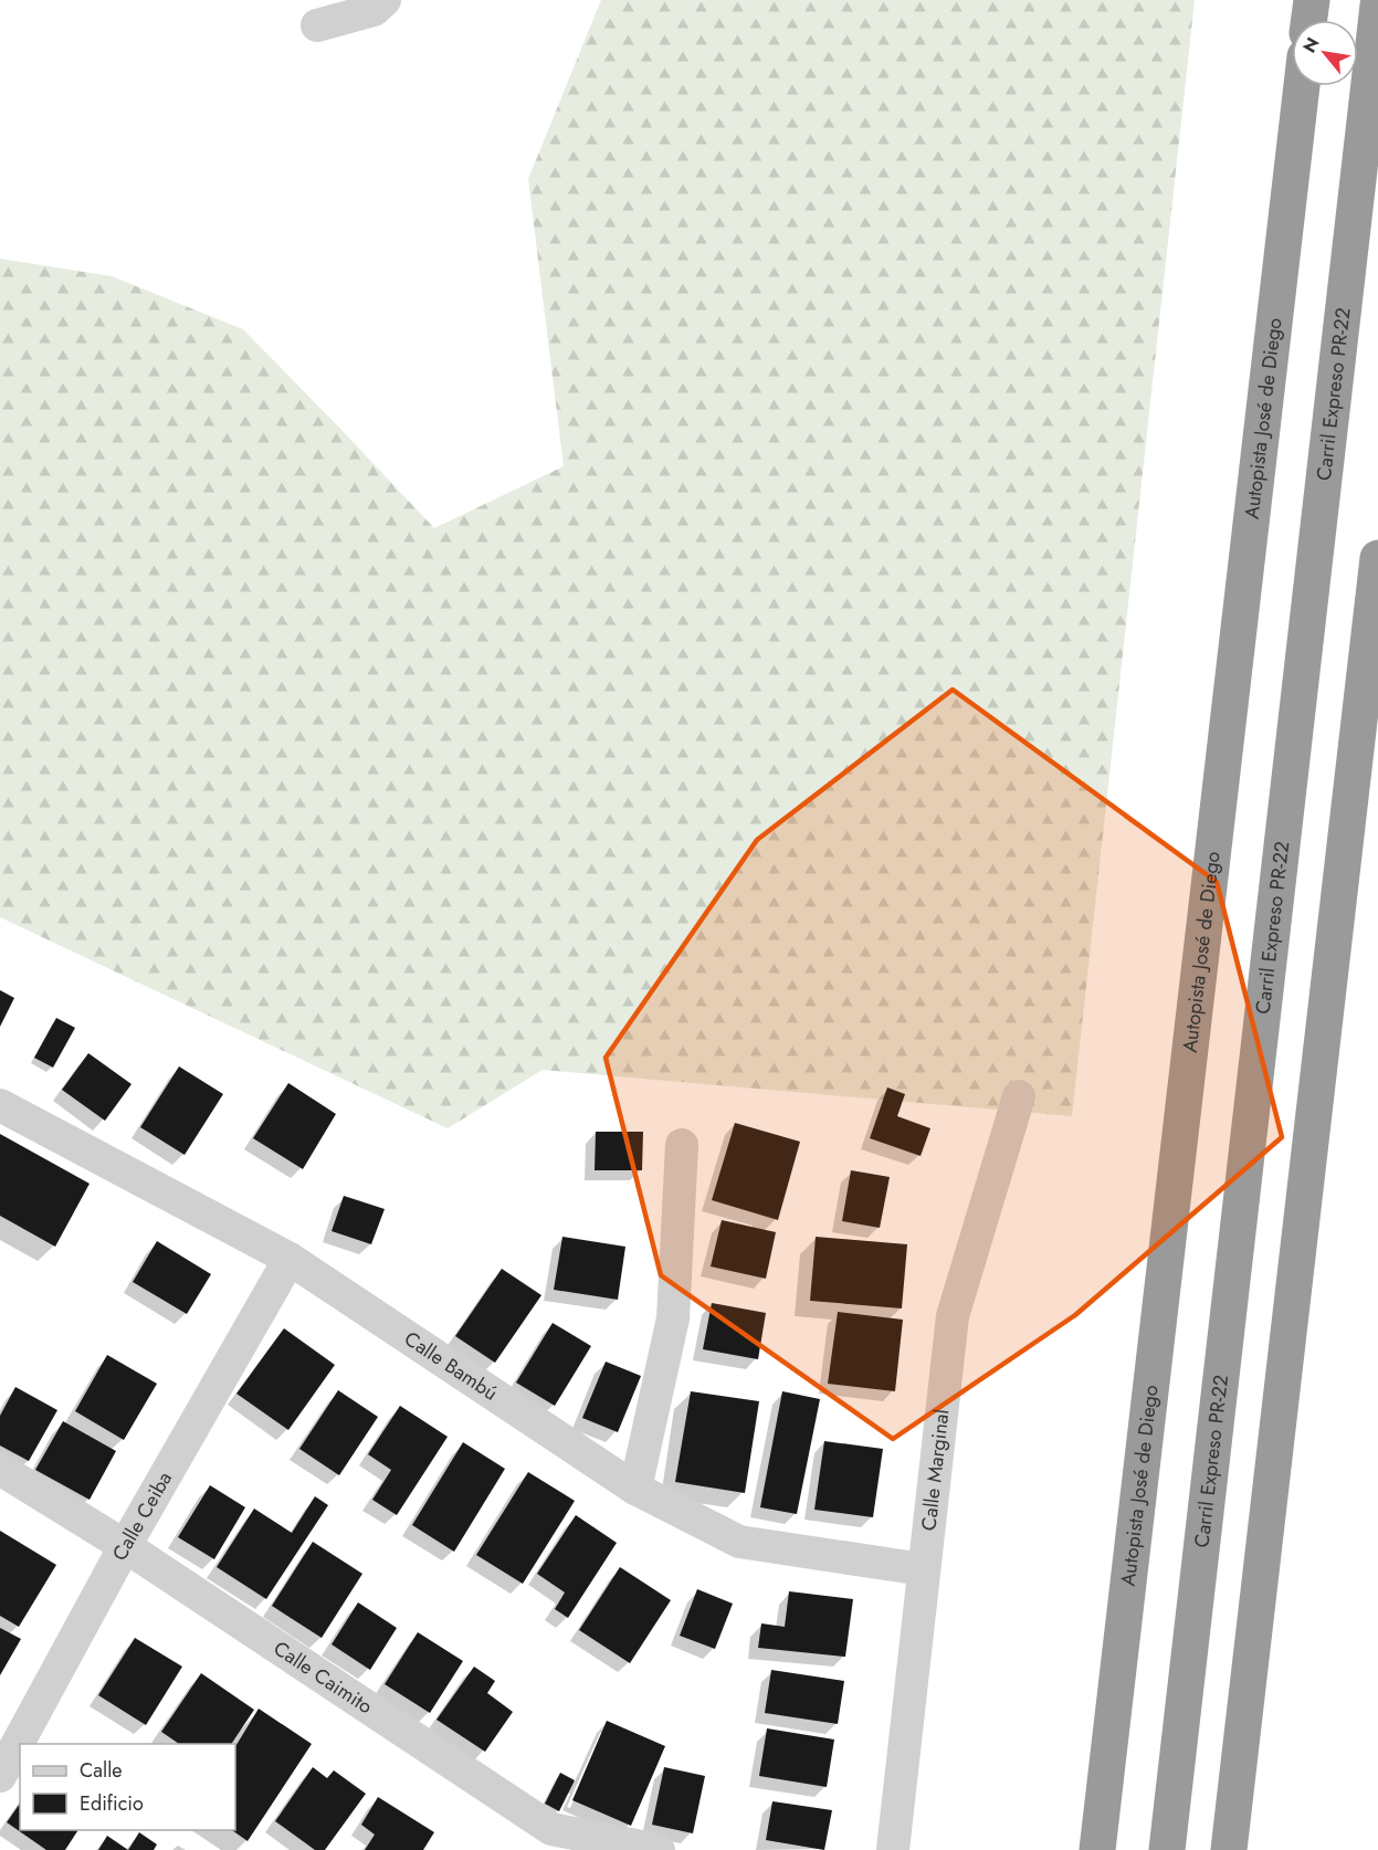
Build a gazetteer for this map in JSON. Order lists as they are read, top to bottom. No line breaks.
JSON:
{"streets":{"highway":["Carril Expreso PR-22","Autopista José de Diego"],"street":["Calle Bambú","Calle Marginal","Calle Ceiba","Calle Caimito"]},"crossings":[["Calle Bambú","Calle Marginal"],["Calle Bambú","Calle Ceiba"],["Calle Ceiba","Calle Caimito"]],"legend":["Calle","Edificio"],"north":"top left"}
